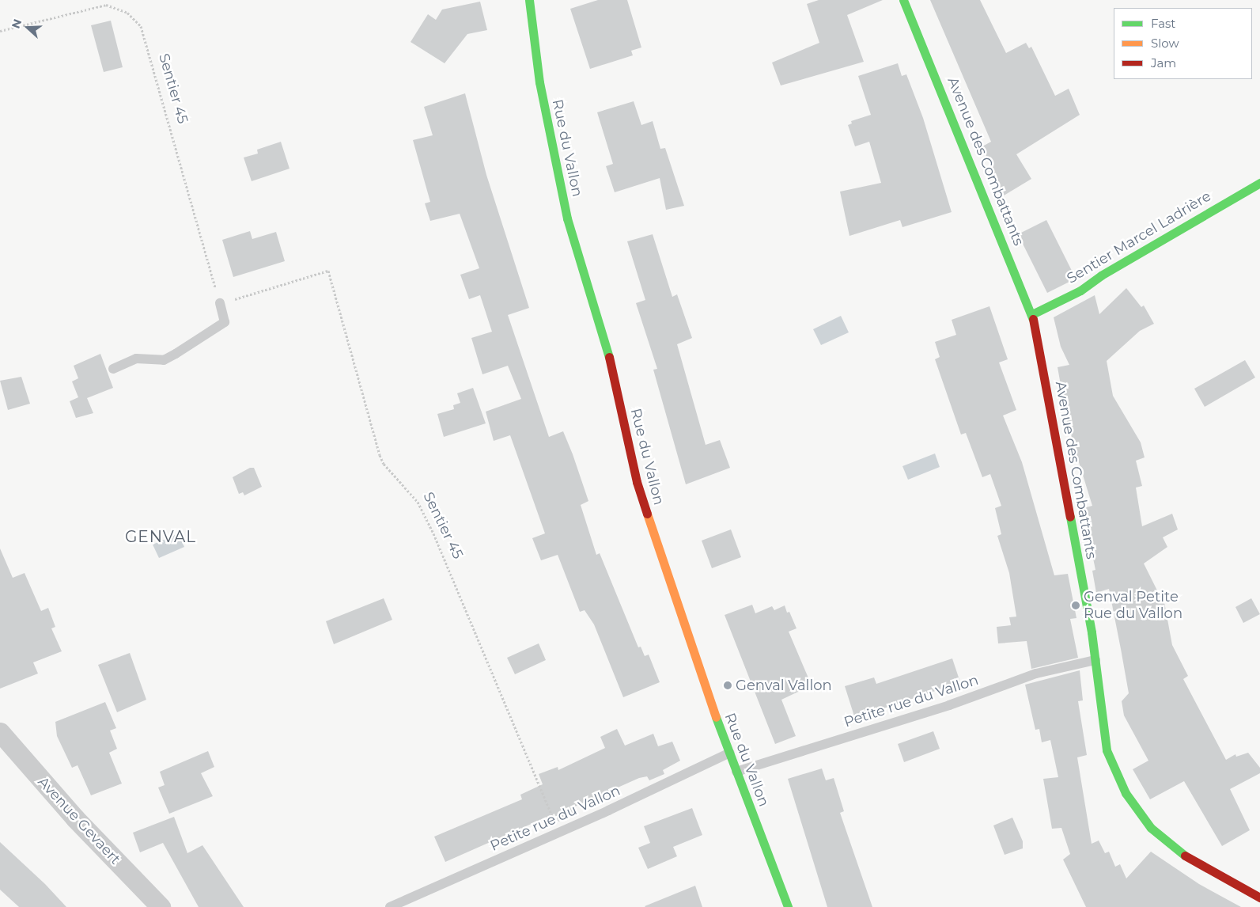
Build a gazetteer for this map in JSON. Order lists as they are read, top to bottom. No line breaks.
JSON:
{"streets":{"street":["Rue du Vallon","Avenue des Combattants","Sentier Marcel Ladrière","Avenue Gevaert"],"lane":["Petite rue du Vallon"],"path":["Sentier 45"]},"crossings":[["Sentier 45","Petite rue du Vallon"],["Rue du Vallon","Petite rue du Vallon"],["Avenue des Combattants","Sentier Marcel Ladrière"],["Avenue des Combattants","Petite rue du Vallon"]],"districts":["GENVAL"],"places":["Genval Petite Rue du Vallon","Genval Vallon"],"legend":["Fast","Slow","Jam"],"north":"left"}
